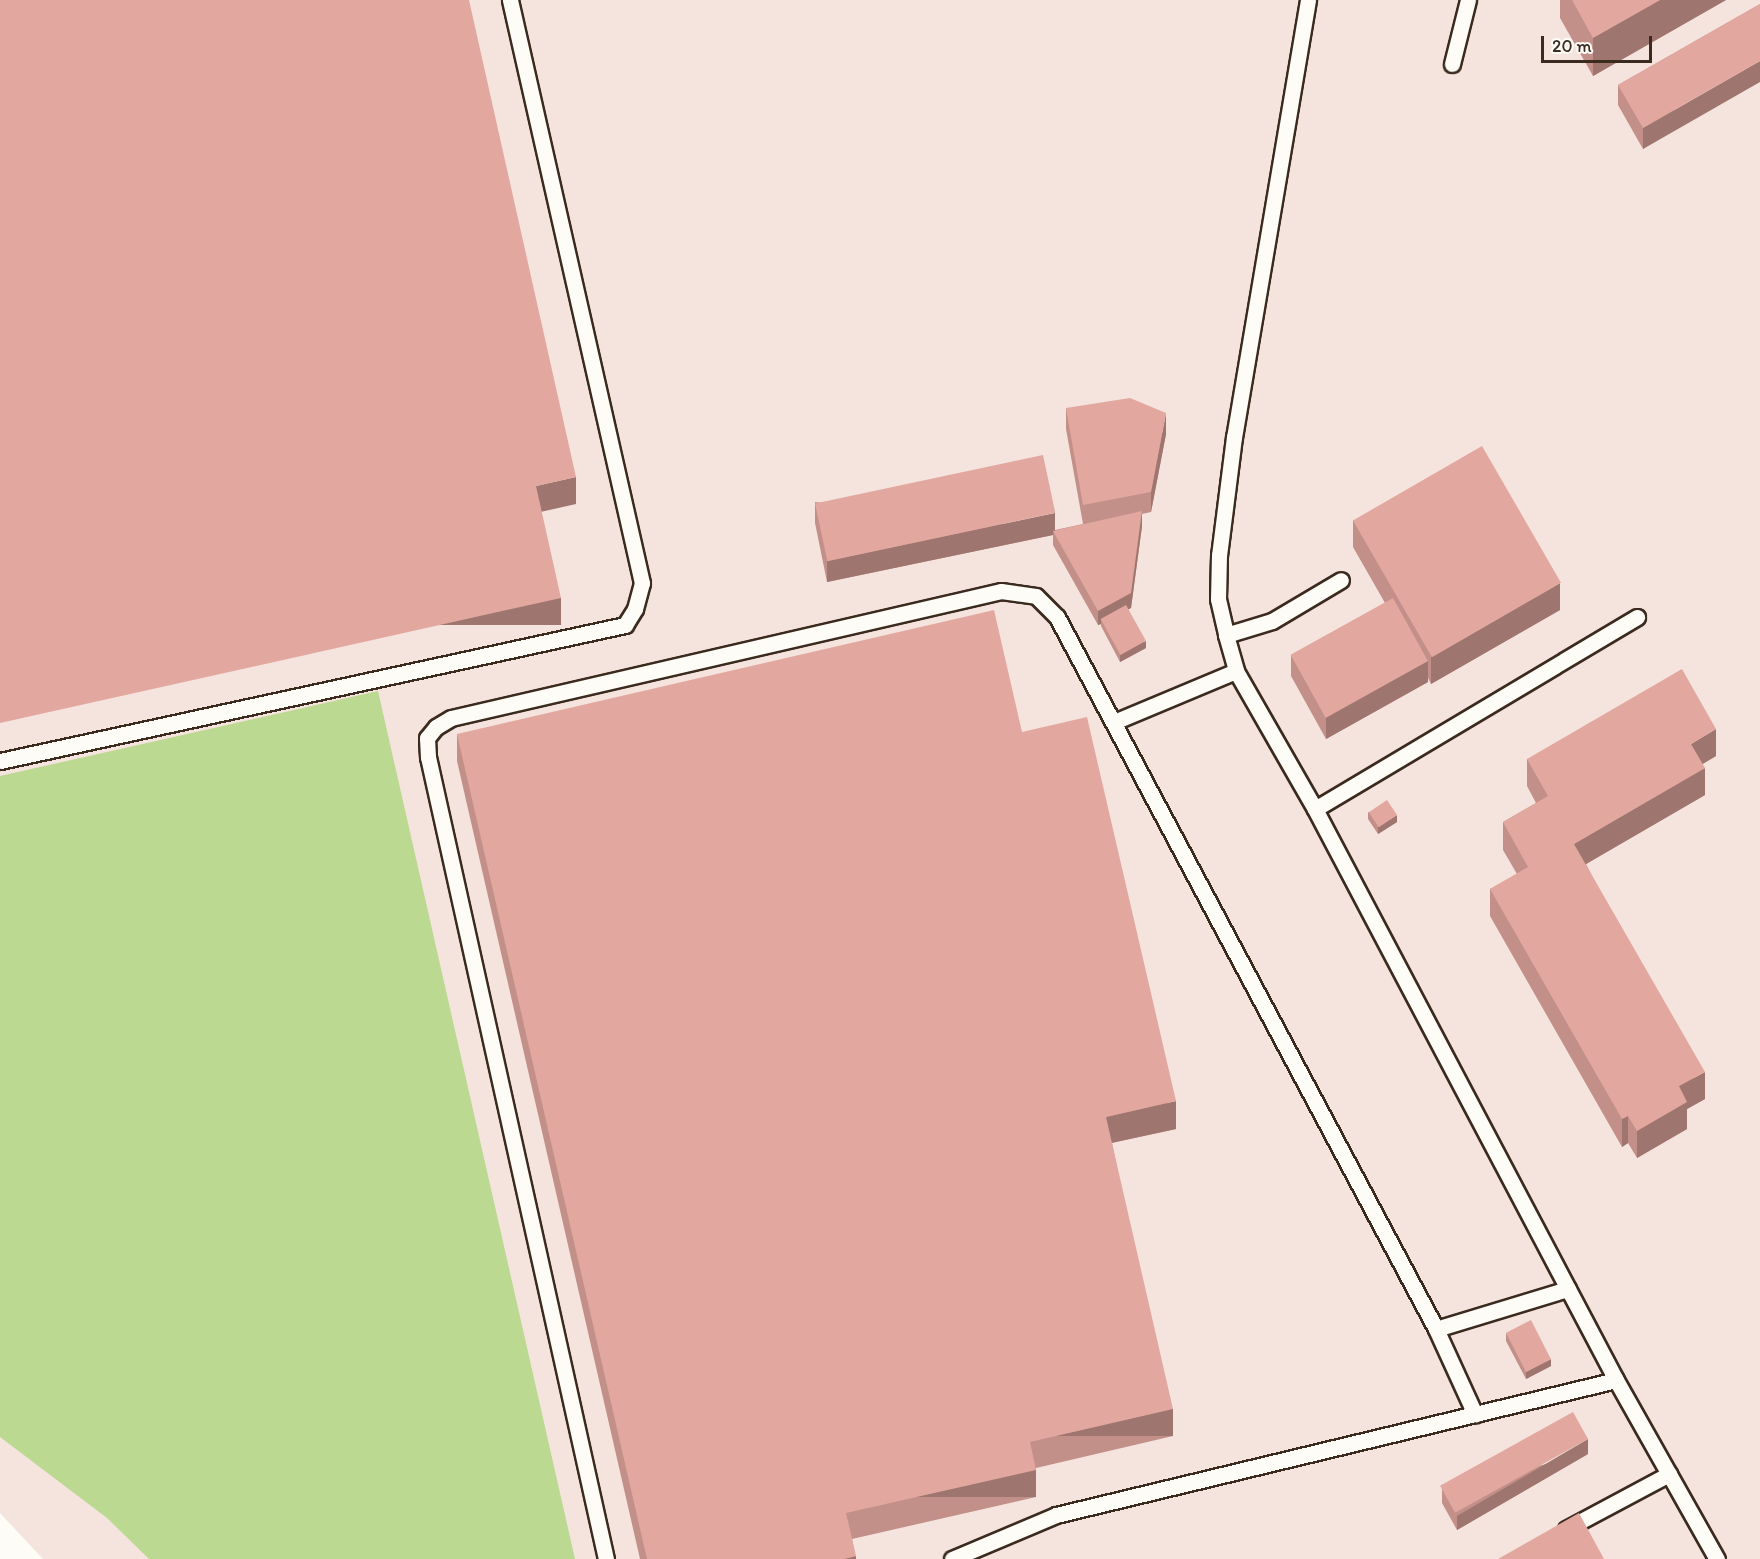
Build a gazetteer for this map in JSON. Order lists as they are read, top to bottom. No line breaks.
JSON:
{"scale_bar":"20 m"}
